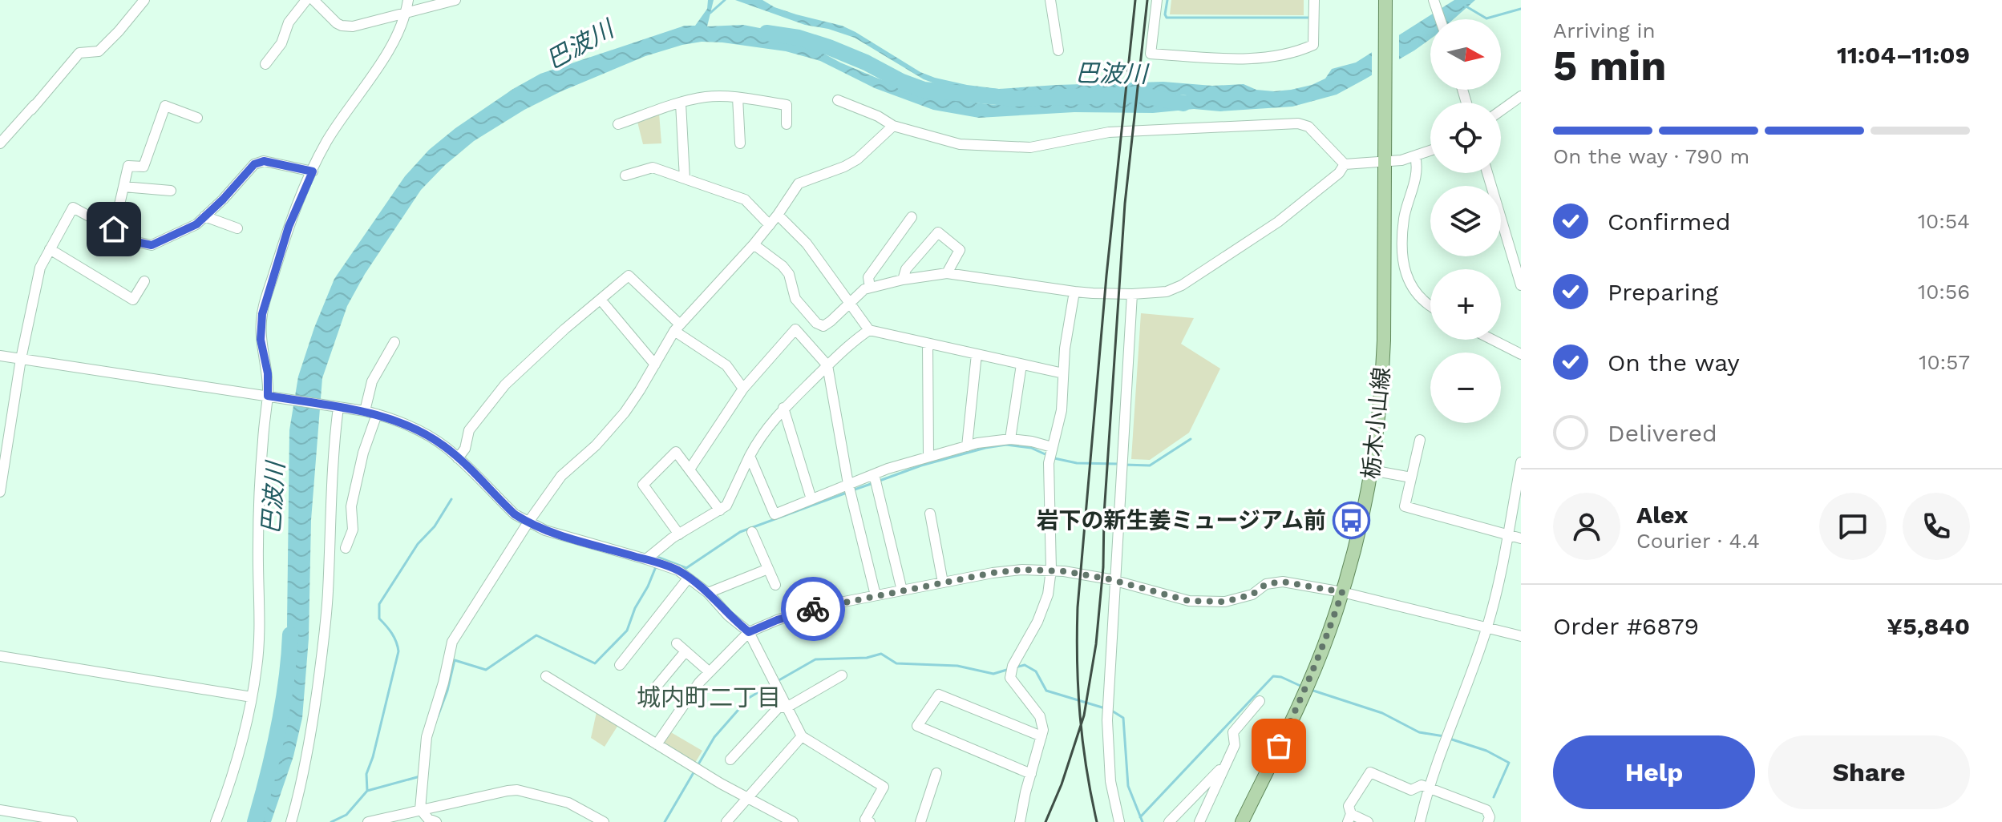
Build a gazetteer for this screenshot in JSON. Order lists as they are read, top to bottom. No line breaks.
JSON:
{"streets":{"main road":["栃木小山線"]},"districts":["城内町二丁目"],"water":["巴波川"],"places":{"bus stop":["岩下の新生姜ミュージアム前"]},"north":"right","page":{"heading":["5 min","Arriving in","11:04–11:09"],"panel":["Alex","Courier · 4.4","Order #6879","¥5,840"],"map_buttons":["+","−"],"bar":"On the way · 790 m","list":[["Confirmed","10:54"],["Preparing","10:56"],["On the way","10:57"],"Delivered"],"buttons":["Help","Share"]}}
